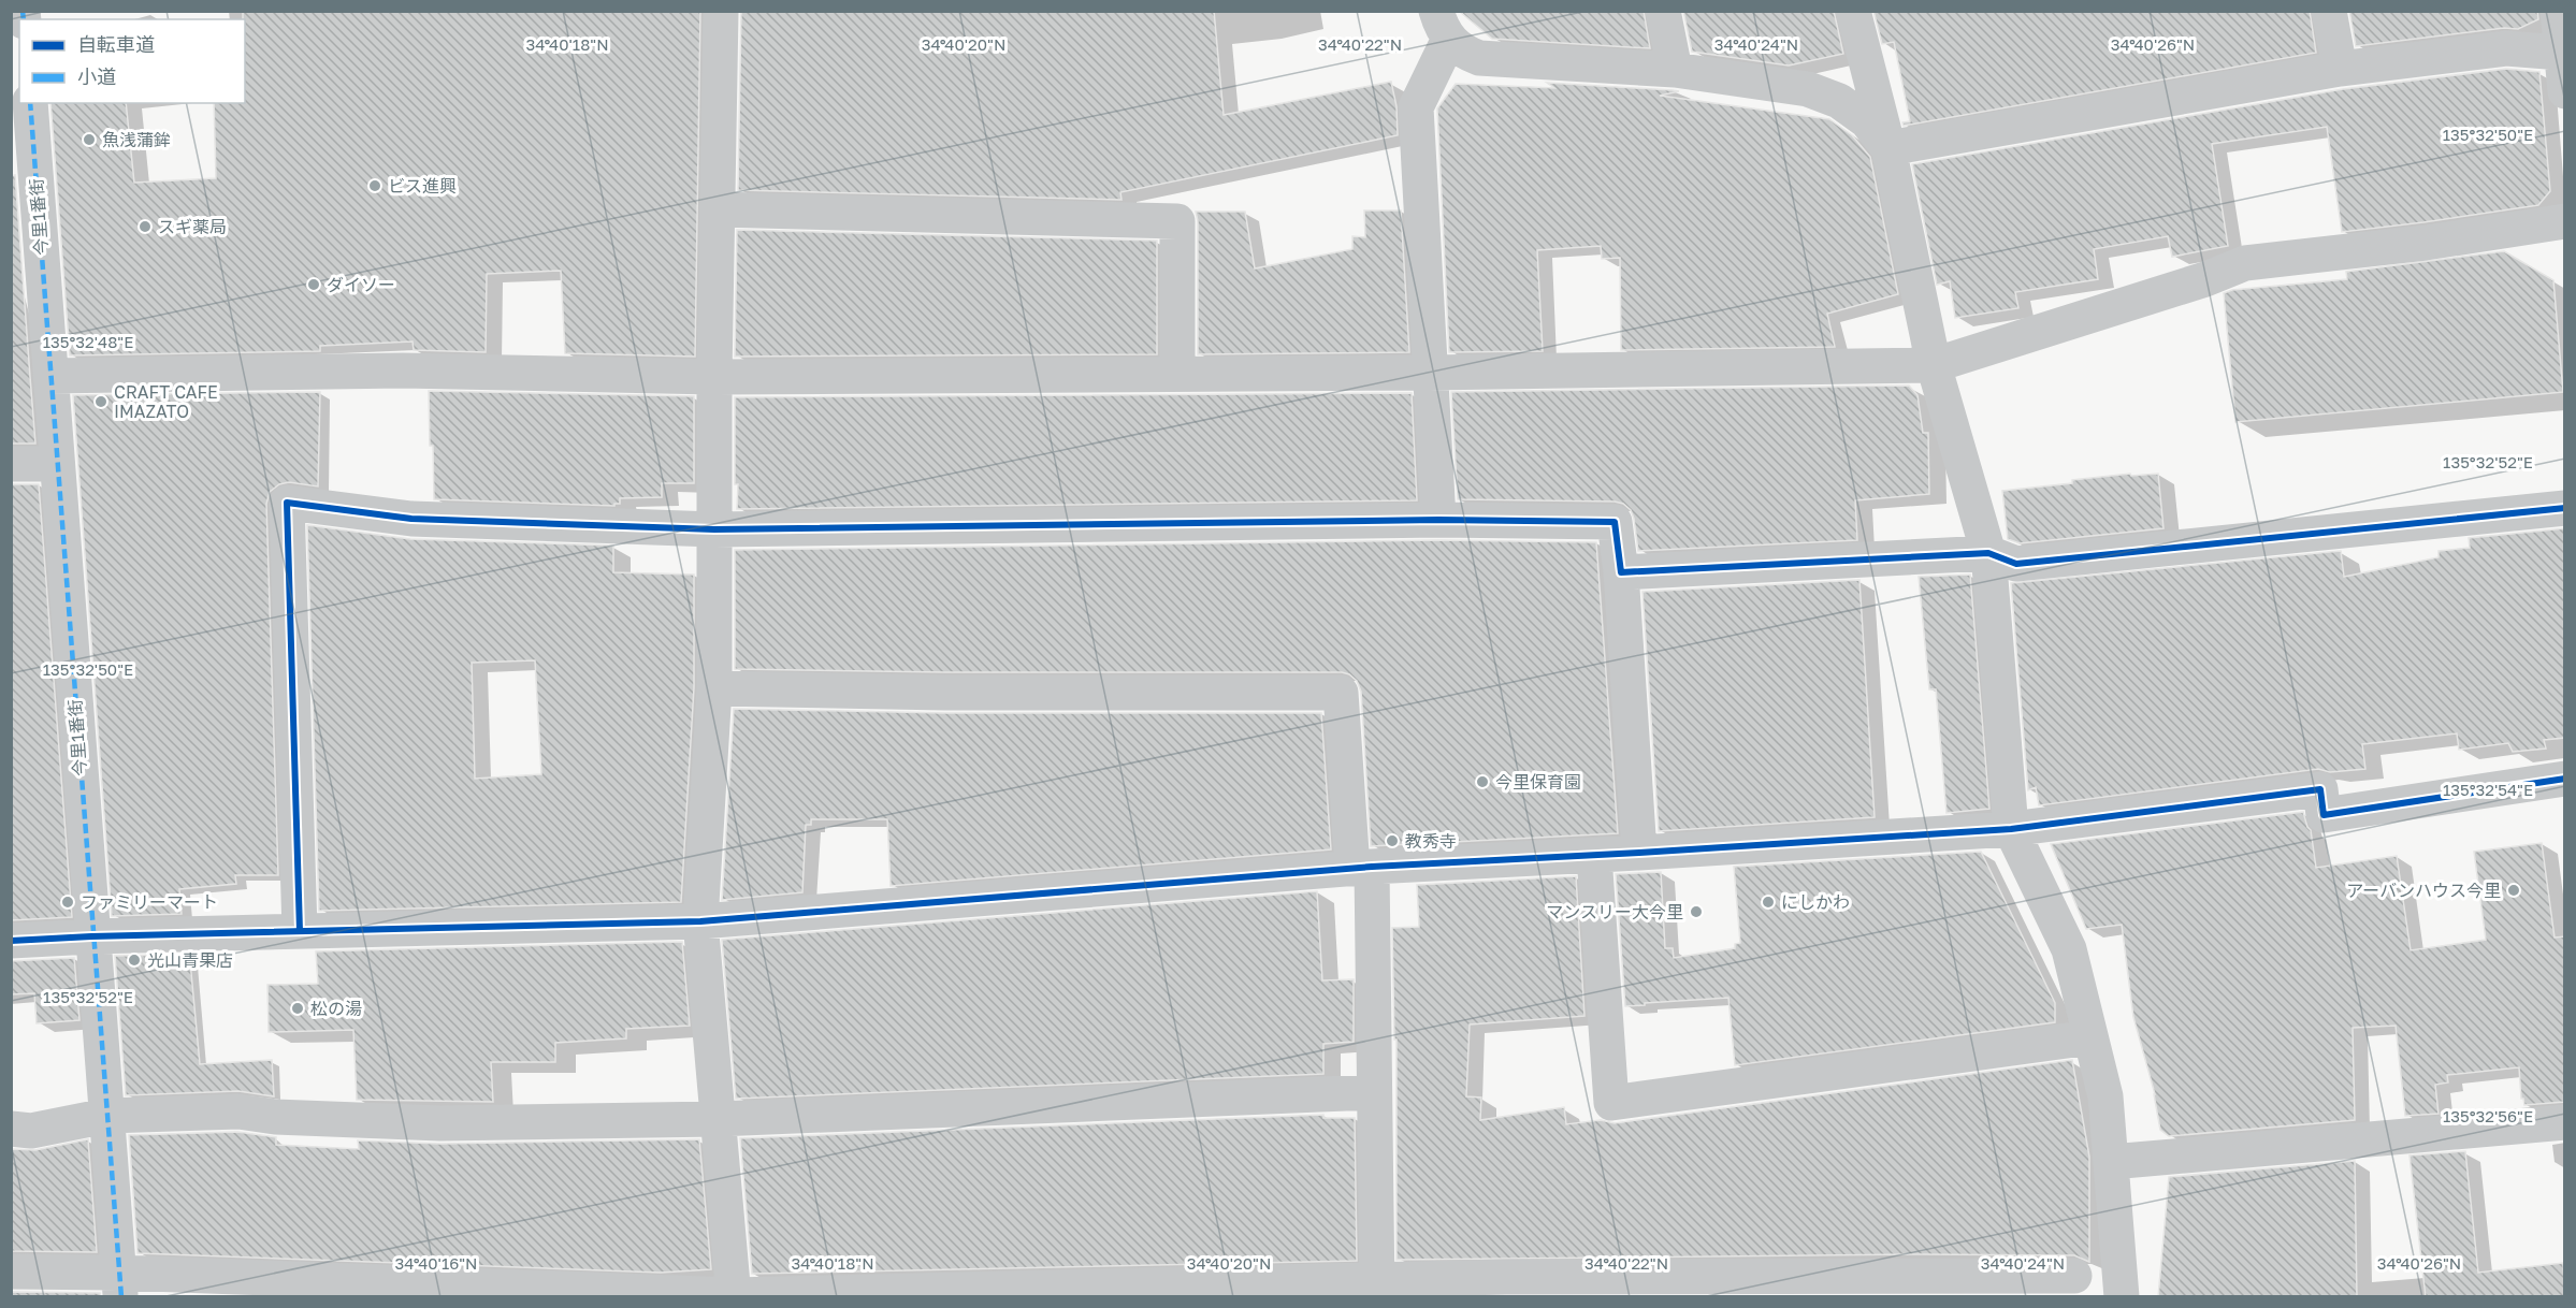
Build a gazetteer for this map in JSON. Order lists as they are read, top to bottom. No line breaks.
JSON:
{"streets":{"street":["今里1番街"]},"places":["魚浅蒲鉾","ビス進興","スギ薬局","ダイソー","CRAFT CAFE IMAZATO","今里保育園","教秀寺","アーバンハウス今里","ファミリーマート","にしかわ","マンスリー大今里","光山青果店","松の湯"],"legend":["自転車道","小道"],"coordinates":["34°40'18\"N","34°40'20\"N","34°40'22\"N","34°40'24\"N","34°40'26\"N","135°32'50\"E","135°32'48\"E","135°32'52\"E","135°32'54\"E","135°32'56\"E","34°40'16\"N"]}
